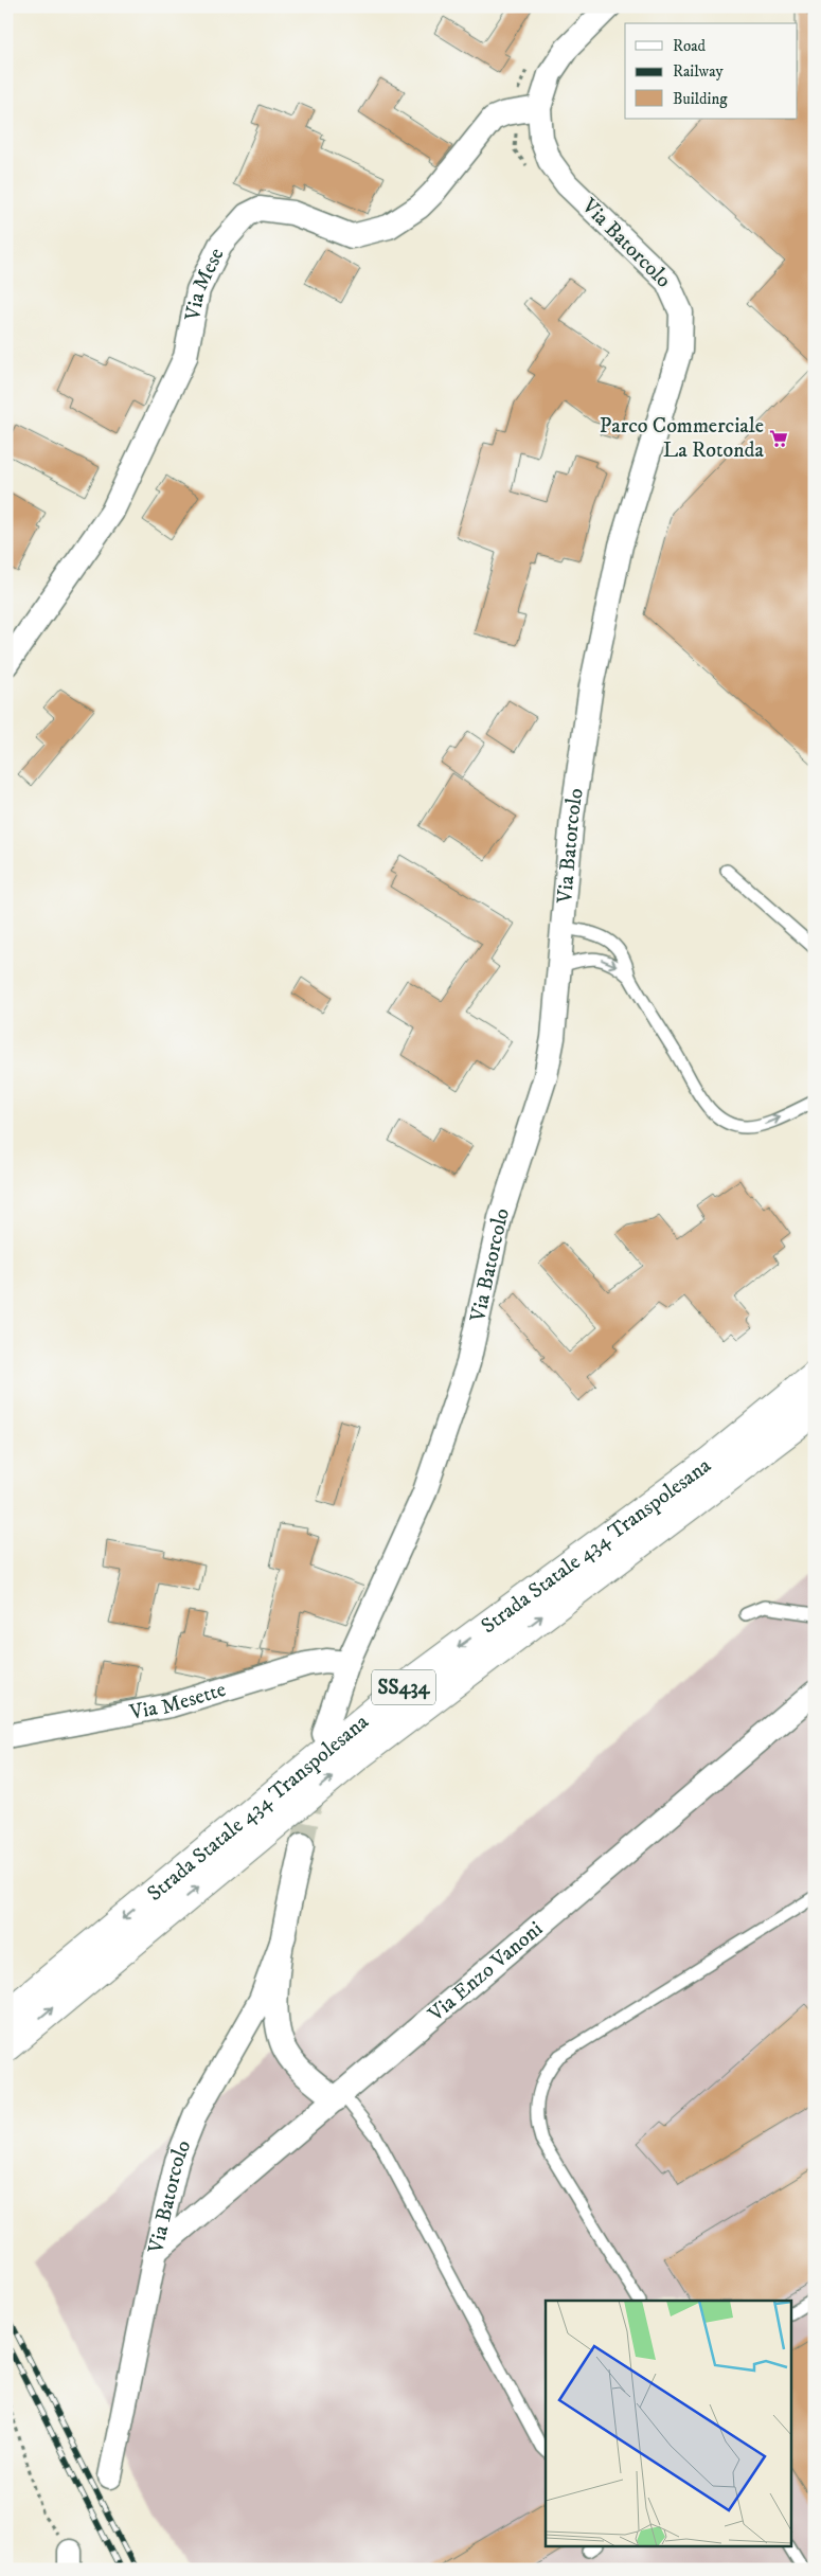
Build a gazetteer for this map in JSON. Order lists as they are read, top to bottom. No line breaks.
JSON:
{"streets":{"highway":["Strada Statale 434 Transpolesana","SS434"],"street":["Via Batorcolo","Via Mese","Via Mesette","Via Enzo Vanoni"]},"crossings":[["Via Batorcolo","Via Mese"],["Via Batorcolo","Via Mesette"],["Via Batorcolo","Via Enzo Vanoni"]],"places":{"supermarket":["Parco Commerciale La Rotonda"]},"legend":["Road","Railway","Building"]}
